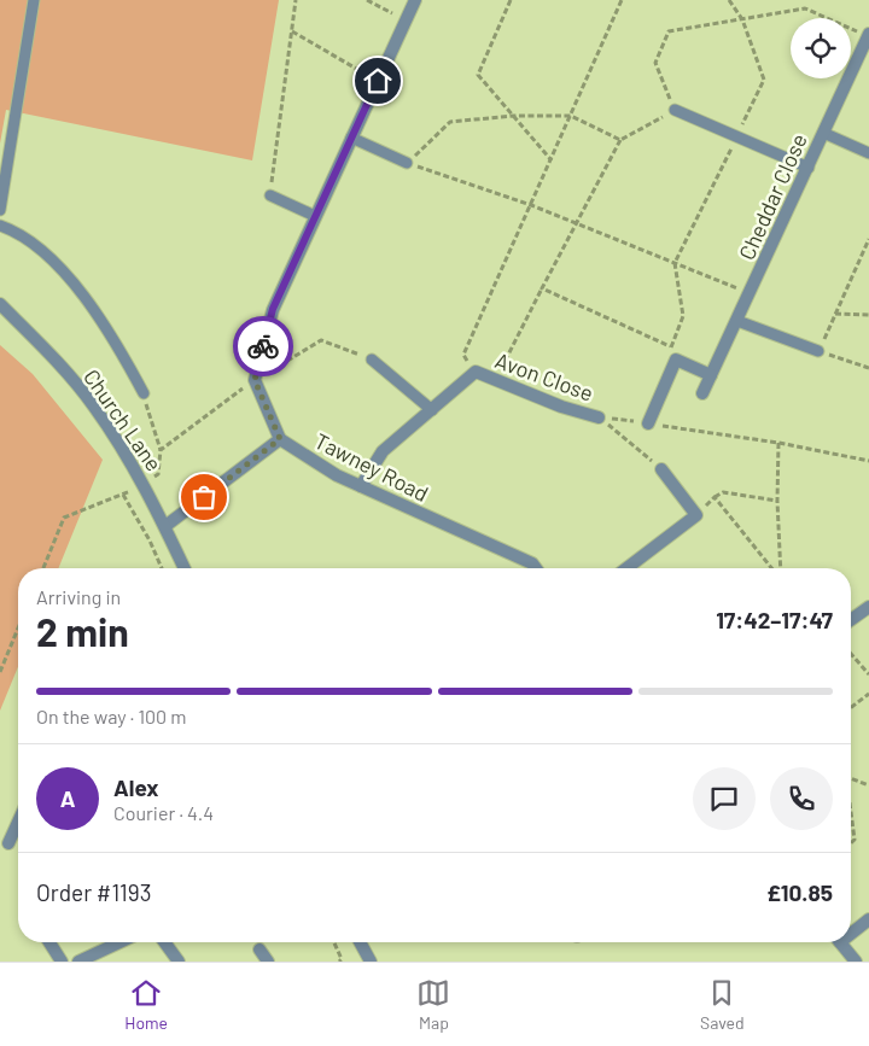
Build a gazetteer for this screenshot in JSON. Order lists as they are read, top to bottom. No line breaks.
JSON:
{"streets":{"street":["Cheddar Close","Avon Close","Church Lane","Tawney Road"]},"page":{"heading":["2 min","Arriving in","17:42–17:47"],"panel":["Alex","Courier · 4.4","Order #1193","£10.85"],"bar":"On the way · 100 m","round":"A","tabs":["Home","Map","Saved"]}}
